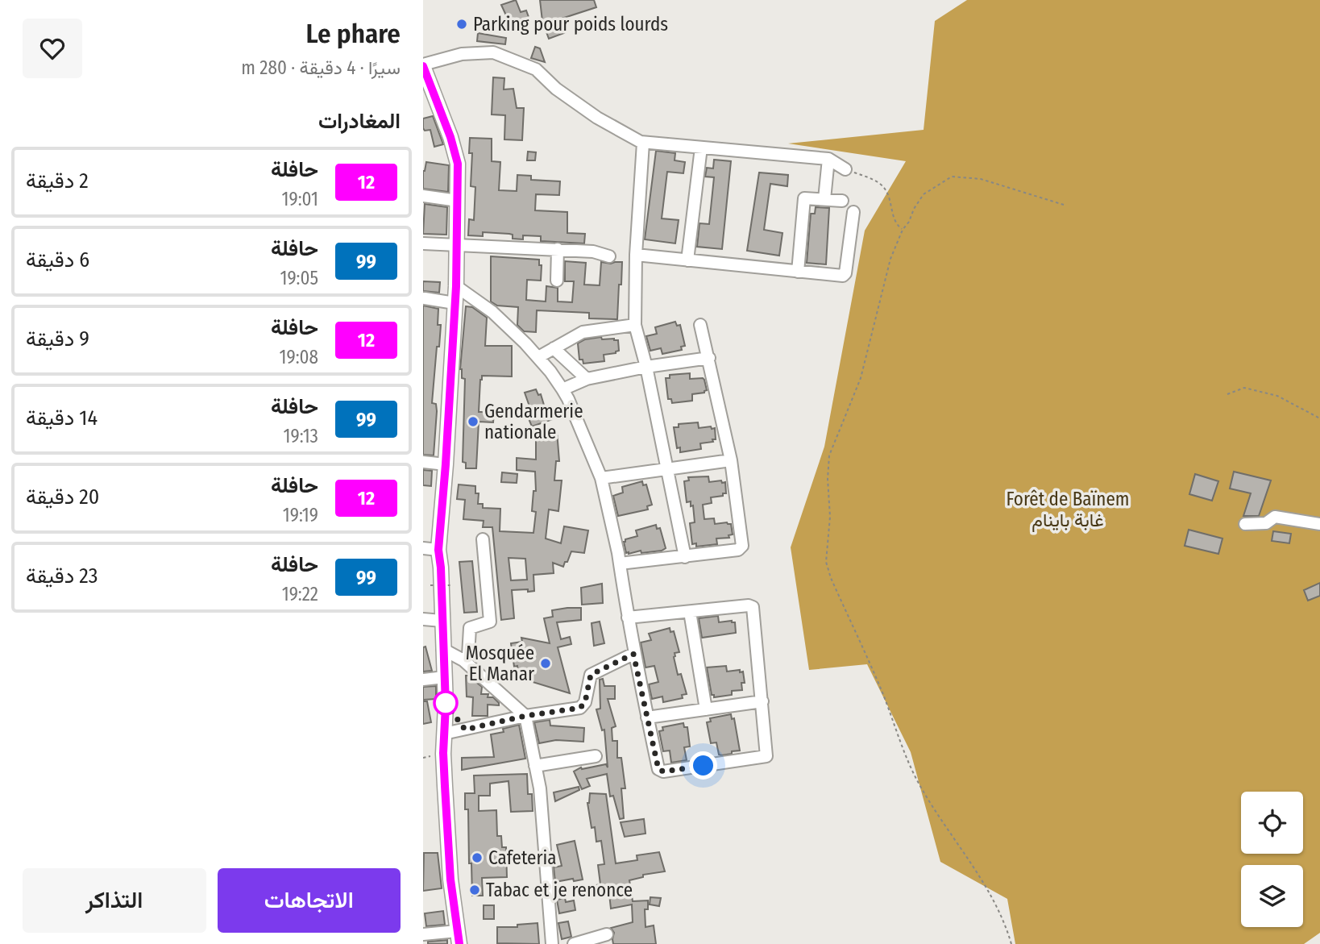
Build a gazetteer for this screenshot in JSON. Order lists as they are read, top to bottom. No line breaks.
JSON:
{"parks":["Forêt de Baïnem غابة باينام"],"places":["Parking pour poids lourds","Gendarmerie nationale","Mosquée El Manar","Cafeteria","Tabac et je renonce"],"lines":["bus line 12"],"page":{"heading":[["Le phare","سيرًا · 4 دقيقة · 280 m"],"المغادرات"],"list":[{"mark":"12","name":"حافلة","note":"19:01","value":"2 دقيقة"},{"mark":"99","name":"حافلة","note":"19:05","value":"6 دقيقة"},{"mark":"12","name":"حافلة","note":"19:08","value":"9 دقيقة"},{"mark":"99","name":"حافلة","note":"19:13","value":"14 دقيقة"},{"mark":"12","name":"حافلة","note":"19:19","value":"20 دقيقة"},{"mark":"99","name":"حافلة","note":"19:22","value":"23 دقيقة"}],"buttons":["الاتجاهات","التذاكر"]}}
